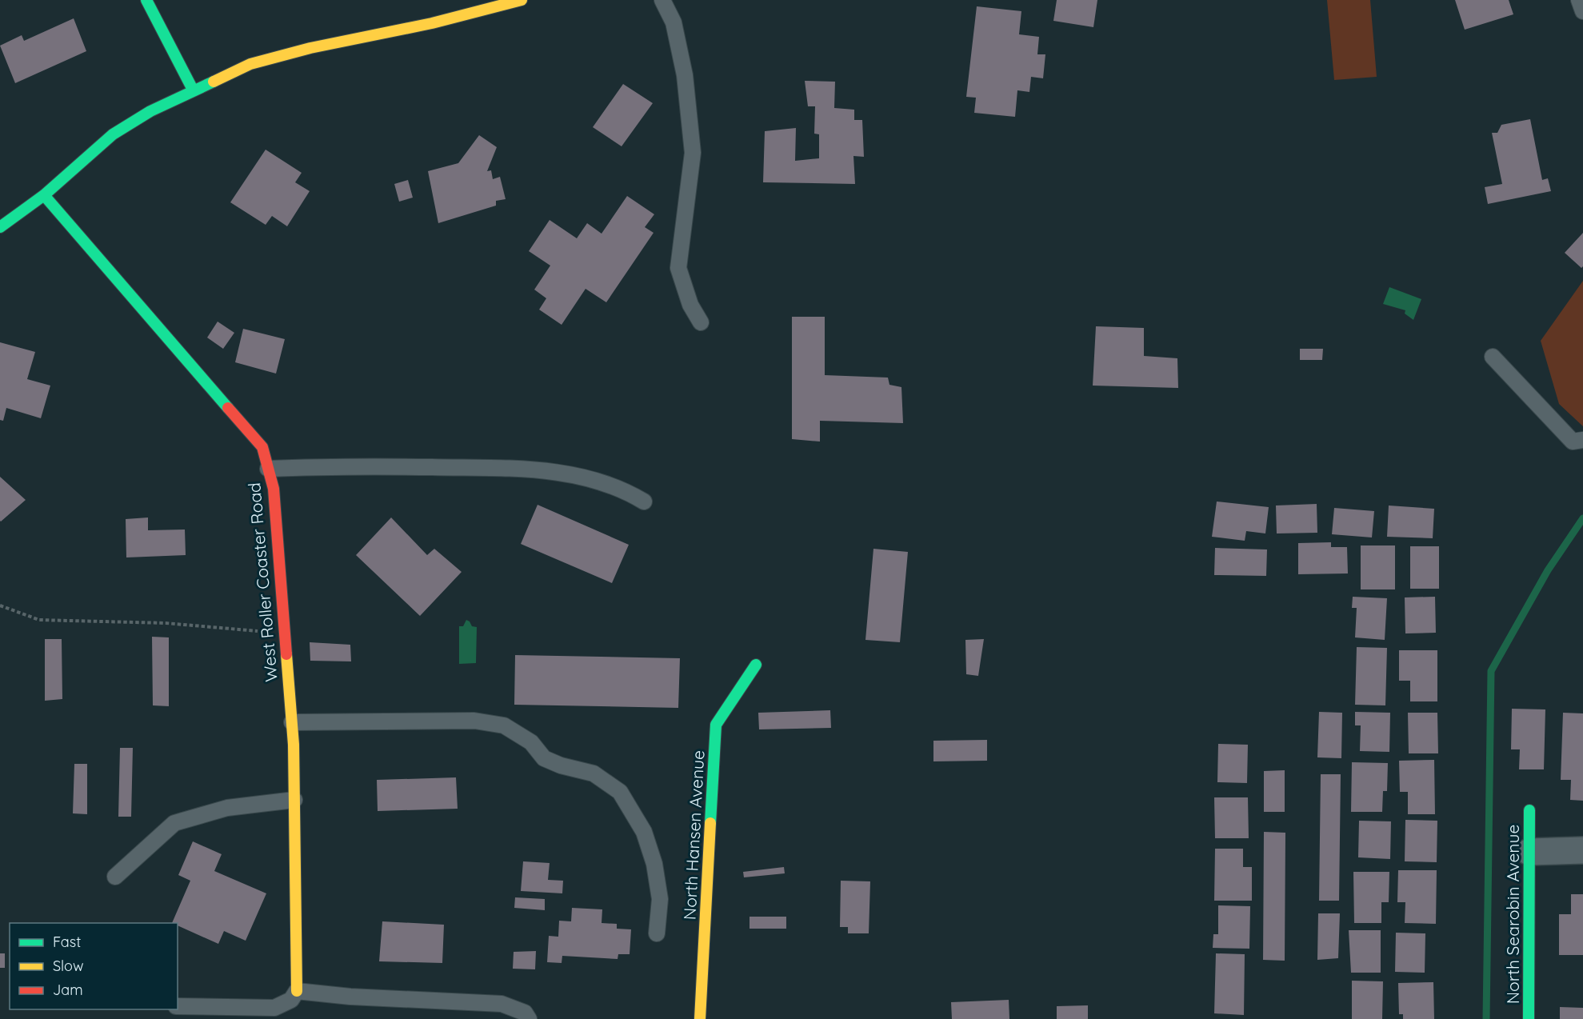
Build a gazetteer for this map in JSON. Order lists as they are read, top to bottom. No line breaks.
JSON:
{"streets":{"street":["West Roller Coaster Road","North Hansen Avenue","North Searobin Avenue"]},"legend":["Fast","Slow","Jam"]}
